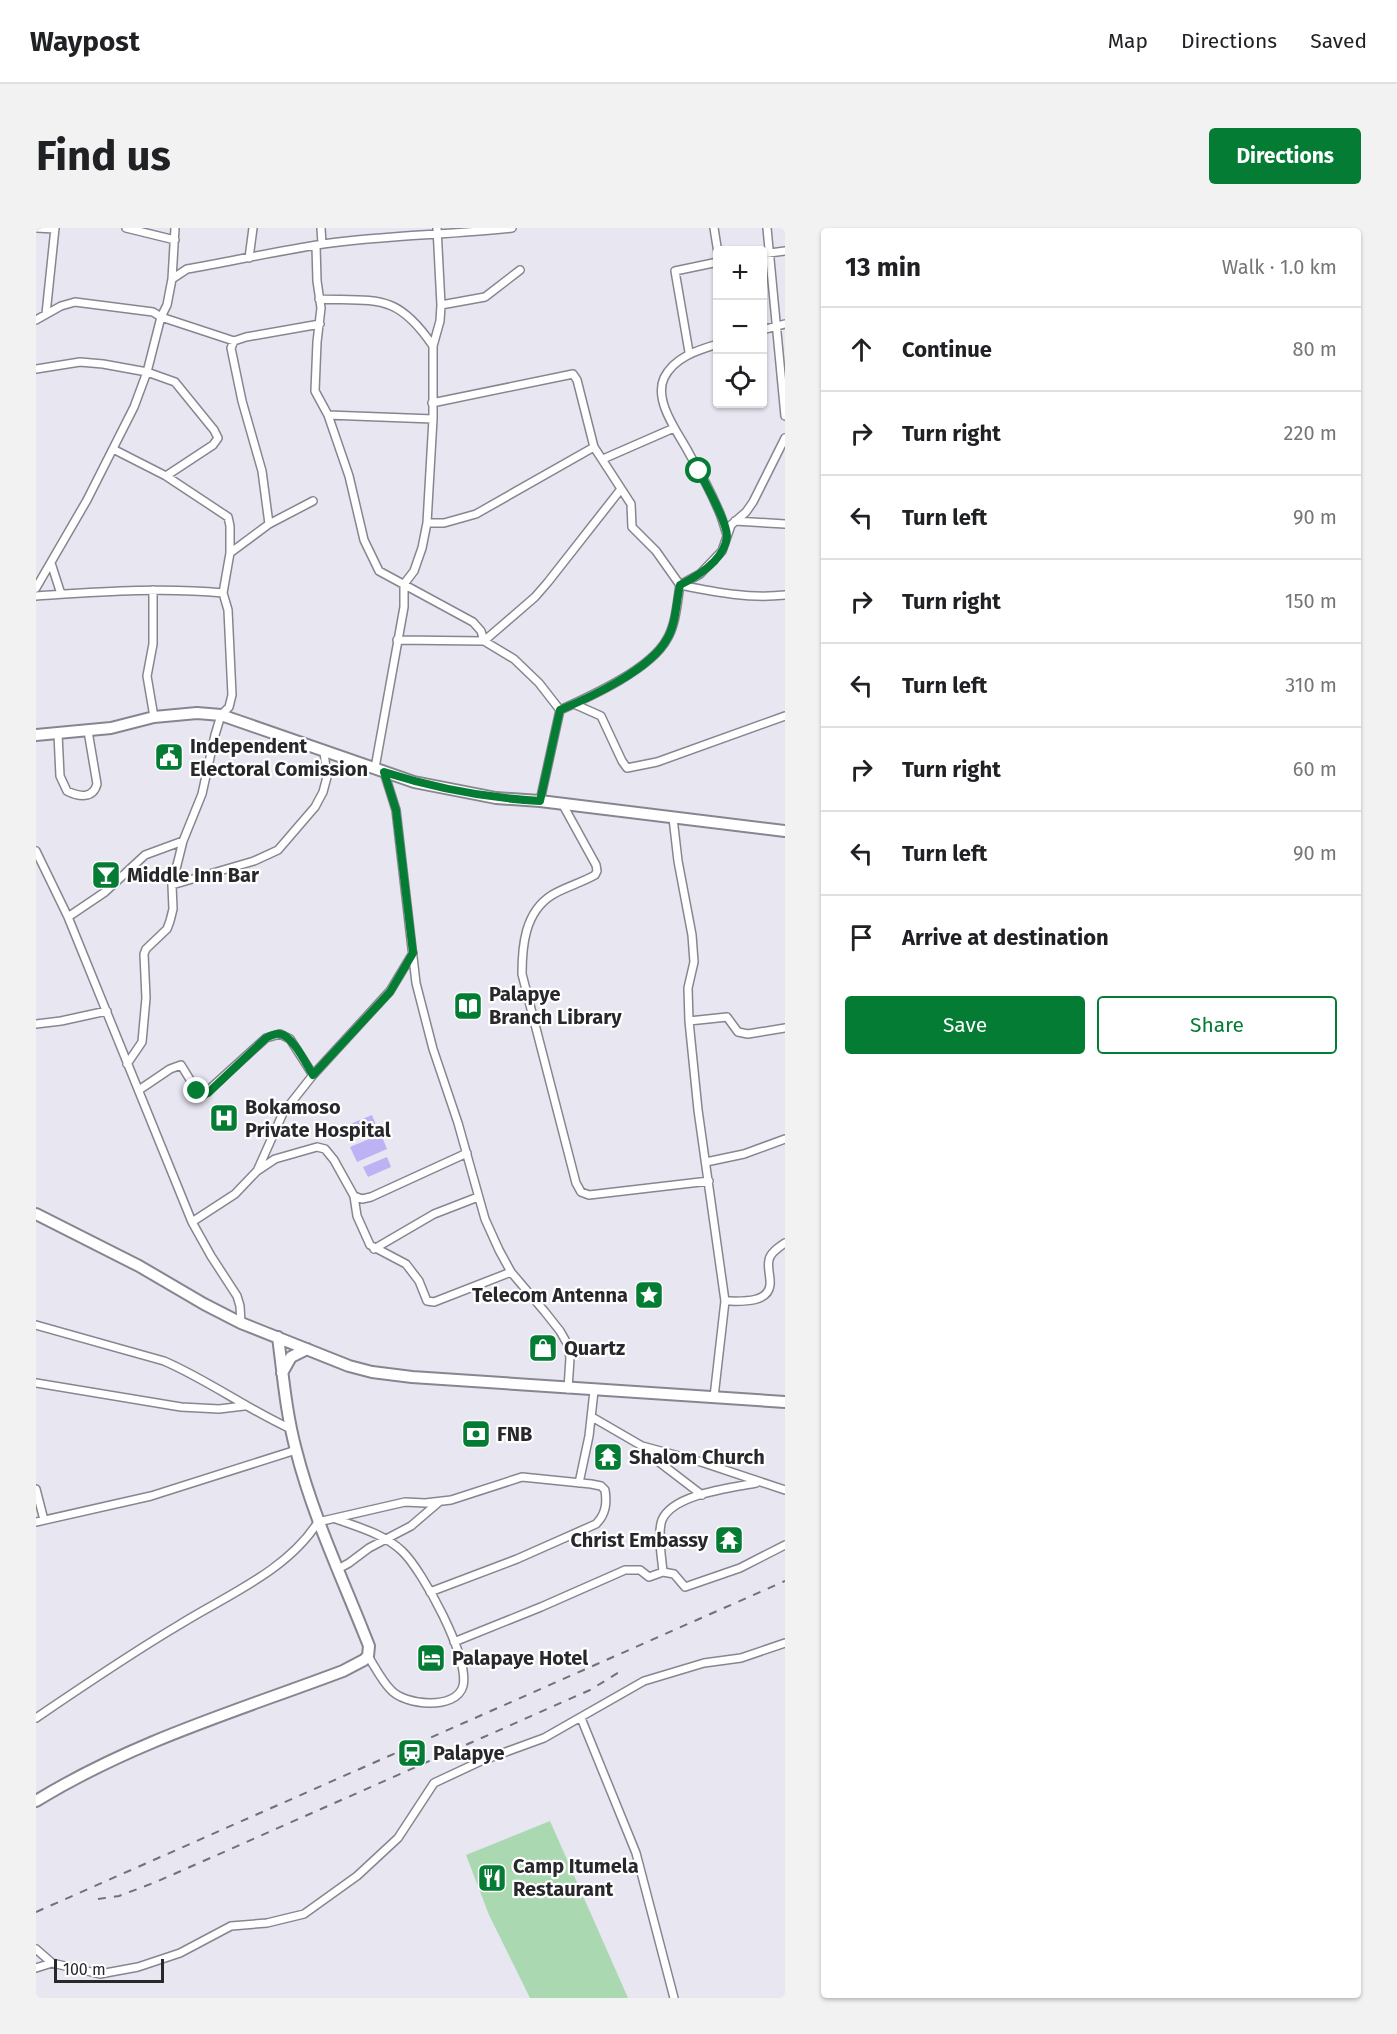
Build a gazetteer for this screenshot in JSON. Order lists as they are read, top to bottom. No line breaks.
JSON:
{"places":{"public building":["Independent Electoral Comission"],"bar":["Middle Inn Bar"],"library":["Palapye Branch Library"],"hospital":["Bokamoso Private Hospital"],"place":["Telecom Antenna"],"shop":["Quartz"],"bank":["FNB"],"temple":["Shalom Church","Christ Embassy"],"hotel":["Palapaye Hotel"],"station":["Palapye"],"restaurant":["Camp Itumela Restaurant"]},"scale_bar":"100 m","page":{"header":"Waypost","nav":["Map","Directions","Saved"],"buttons":["Directions",["Save","Share"]],"title":"Find us","heading":["13 min","Walk · 1.0 km"],"map_buttons":["+","−"],"list":[["Continue","80 m"],["Turn right","220 m"],["Turn left","90 m"],["Turn right","150 m"],["Turn left","310 m"],["Turn right","60 m"],["Turn left","90 m"],"Arrive at destination"],"scale":"100 m"}}
